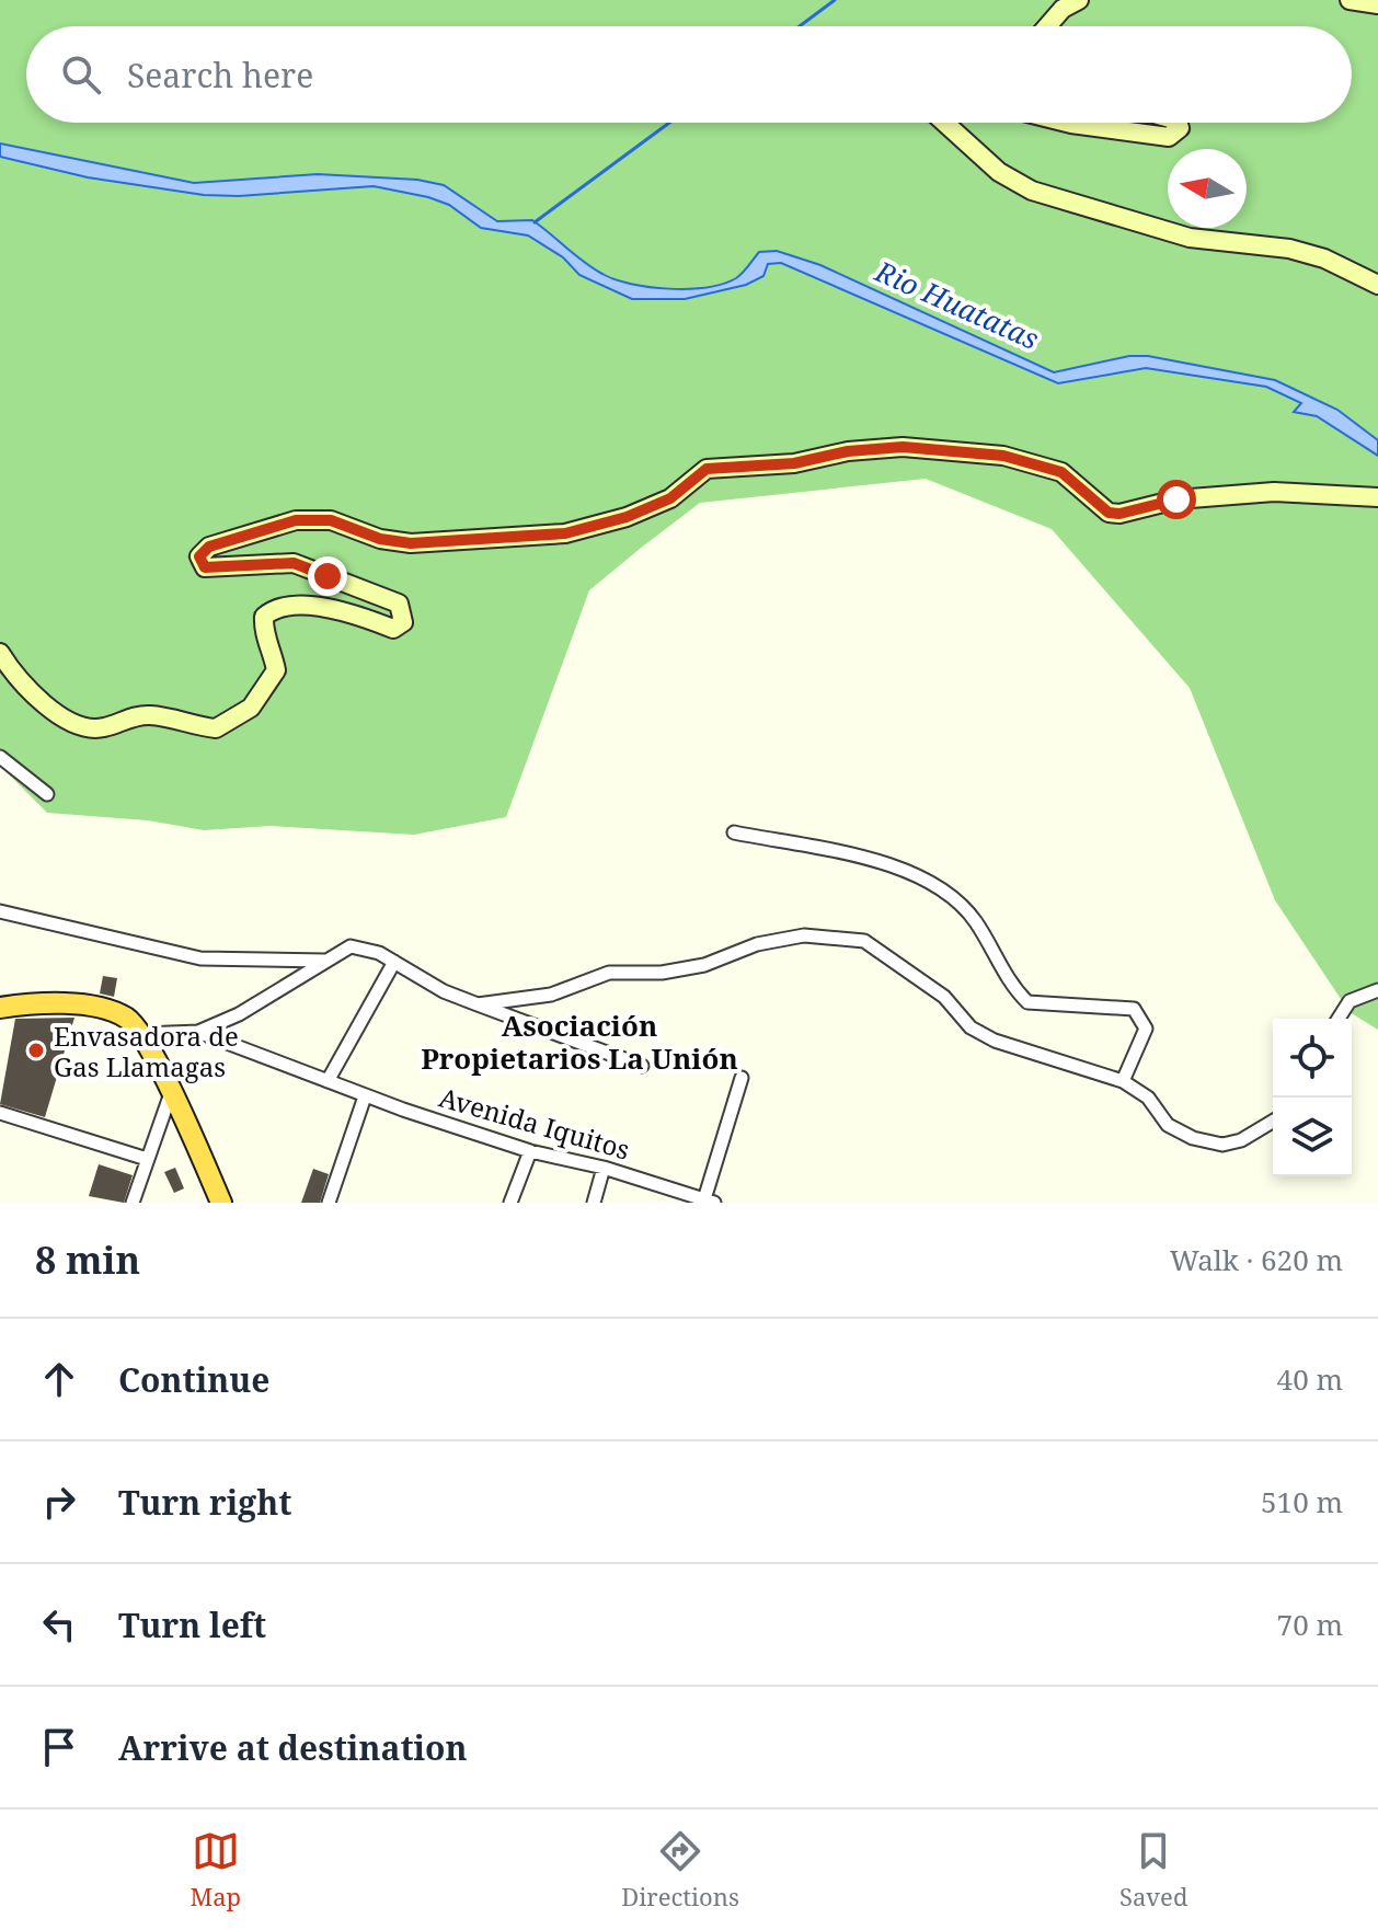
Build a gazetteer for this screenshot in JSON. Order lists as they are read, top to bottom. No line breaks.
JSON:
{"streets":{"street":["Avenida Iquitos"]},"districts":["Asociación Propietarios La Unión"],"water":["Rio Huatatas"],"places":["Envasadora de Gas Llamagas"],"north":"left","page":{"search":"Search here","heading":["8 min","Walk · 620 m"],"list":[["Continue","40 m"],["Turn right","510 m"],["Turn left","70 m"],"Arrive at destination"],"nav":["Map","Directions","Saved"]}}
